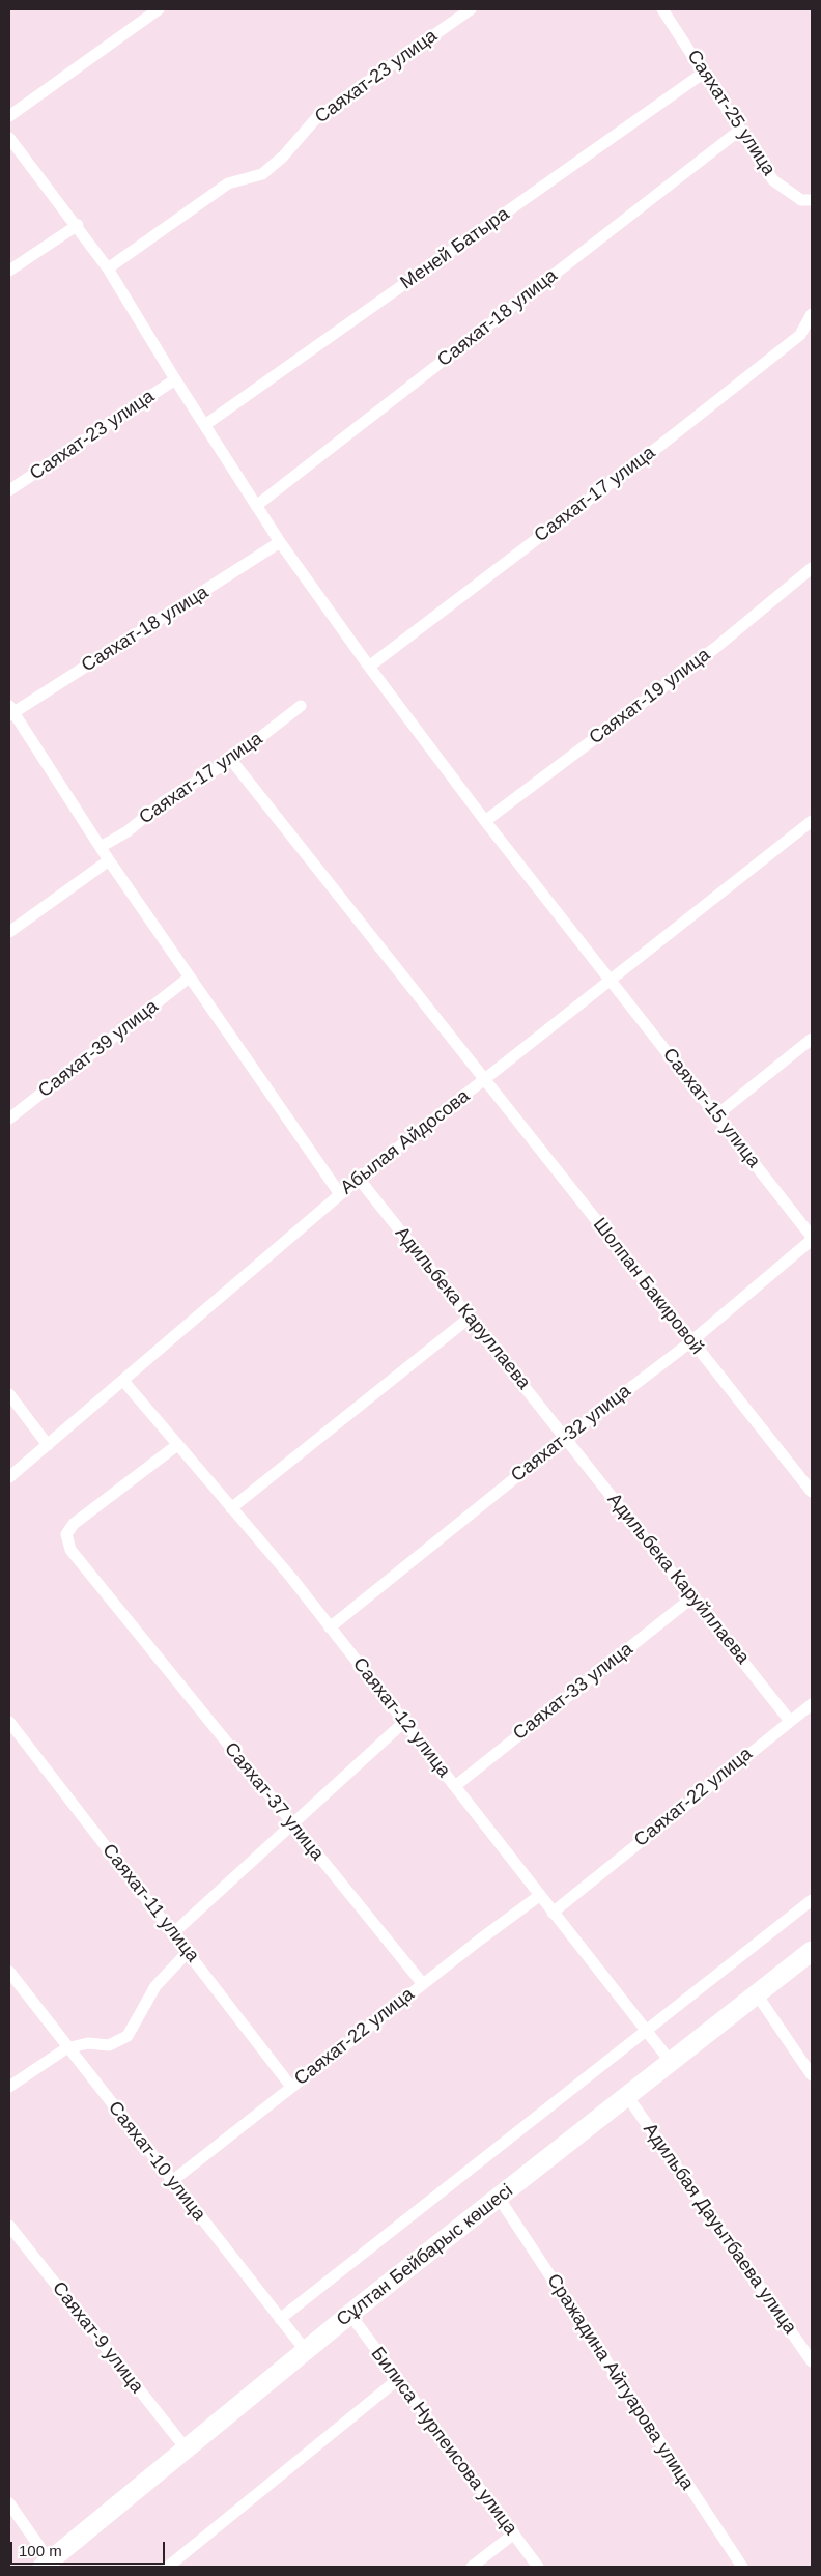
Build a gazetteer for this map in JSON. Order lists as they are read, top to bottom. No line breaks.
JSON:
{"streets":{"main road":["Сұлтан Бейбарыс көшесі"],"street":["Саяхат-23 улица","Саяхат-25 улица","Меней Батыра","Саяхат-18 улица","Саяхат-17 улица","Саяхат-19 улица","Саяхат-39 улица","Саяхат-15 улица","Абылая Айдосова","Шолпан Бакировой","Адильбека Каруллаева","Саяхат-32 улица","Адильбека Каруйллаева","Саяхат-33 улица","Саяхат-12 улица","Саяхат-22 улица","Саяхат-37 улица","Саяхат-11 улица","Саяхат-10 улица","Адильбая Дауытбаева улица","Саяхат-9 улица","Сражадина Айтуарова улица","Билиса Нурпеисова улица"]},"crossings":[["Саяхат-23 улица","Саяхат-15 улица"],["Саяхат-25 улица","Меней Батыра"],["Саяхат-25 улица","Саяхат-18 улица"],["Меней Батыра","Саяхат-15 улица"],["Саяхат-18 улица","Саяхат-15 улица"],["Саяхат-17 улица","Саяхат-15 улица"],["Саяхат-17 улица","Шолпан Бакировой"],["Саяхат-19 улица","Саяхат-15 улица"],["Саяхат-15 улица","Абылая Айдосова"],["Саяхат-15 улица","Саяхат-32 улица"],["Абылая Айдосова","Шолпан Бакировой"],["Абылая Айдосова","Адильбека Каруллаева"],["Абылая Айдосова","Саяхат-12 улица"],["Шолпан Бакировой","Саяхат-32 улица"],["Адильбека Каруллаева","Саяхат-32 улица"],["Адильбека Каруллаева","Адильбека Каруйллаева"],["Саяхат-32 улица","Адильбека Каруйллаева"],["Саяхат-32 улица","Саяхат-12 улица"],["Адильбека Каруйллаева","Саяхат-33 улица"],["Адильбека Каруйллаева","Саяхат-22 улица"],["Саяхат-33 улица","Саяхат-12 улица"],["Саяхат-12 улица","Саяхат-22 улица"],["Саяхат-12 улица","Саяхат-37 улица"],["Саяхат-12 улица","Сұлтан Бейбарыс көшесі"],["Саяхат-22 улица","Саяхат-37 улица"],["Саяхат-22 улица","Саяхат-11 улица"],["Саяхат-22 улица","Саяхат-10 улица"],["Саяхат-10 улица","Сұлтан Бейбарыс көшесі"],["Адильбая Дауытбаева улица","Сұлтан Бейбарыс көшесі"],["Сұлтан Бейбарыс көшесі","Саяхат-9 улица"],["Сұлтан Бейбарыс көшесі","Сражадина Айтуарова улица"],["Сұлтан Бейбарыс көшесі","Билиса Нурпеисова улица"]],"scale_bar":"100 m"}
